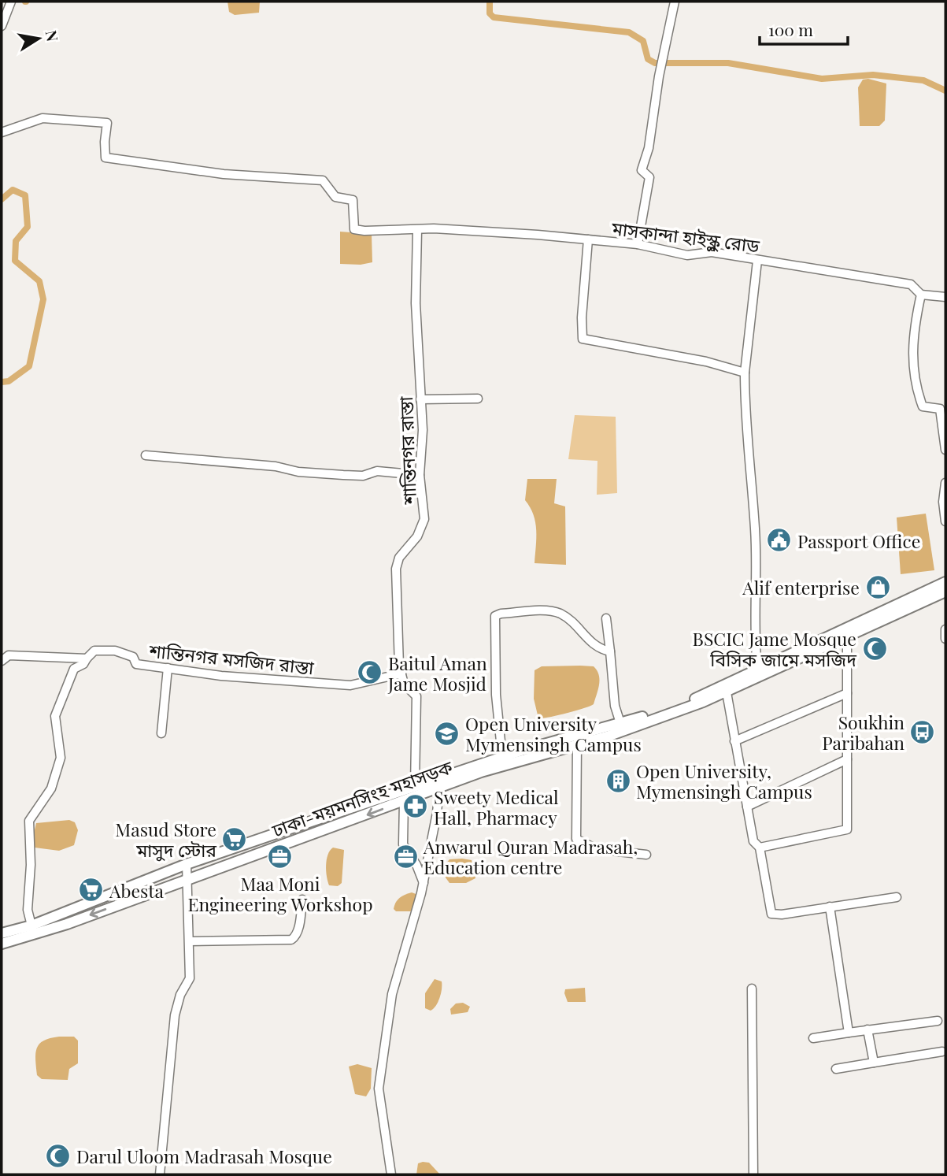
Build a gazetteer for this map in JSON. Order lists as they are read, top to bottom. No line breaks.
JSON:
{"streets":{"main road":["ঢাকা-ময়মনসিংহ মহাসড়ক"],"street":["মাসকান্দা হাইস্কুল রোড","শান্তিনগর রাস্তা","শান্তিনগর মসজিদ রাস্তা"]},"crossings":[["মাসকান্দা হাইস্কুল রোড","শান্তিনগর রাস্তা"],["শান্তিনগর রাস্তা","শান্তিনগর মসজিদ রাস্তা"],["শান্তিনগর রাস্তা","ঢাকা-ময়মনসিংহ মহাসড়ক"]],"places":{"public building":["Passport Office"],"shop":["Alif enterprise"],"mosque":["BSCIC Jame Mosque বিসিক জামে মসজিদ","Baitul Aman Jame Mosjid","Darul Uloom Madrasah Mosque"],"bus stop":["Soukhin Paribahan"],"school or university":["Open University Mymensingh Campus"],"building":["Open University, Mymensingh Campus"],"pharmacy":["Sweety Medical Hall, Pharmacy"],"supermarket":["Masud Store মাসুদ স্টোর","Abesta"],"office":["Maa Moni Engineering Workshop","Anwarul Quran Madrasah, Education centre"]},"scale_bar":"100 m","north":"right"}
